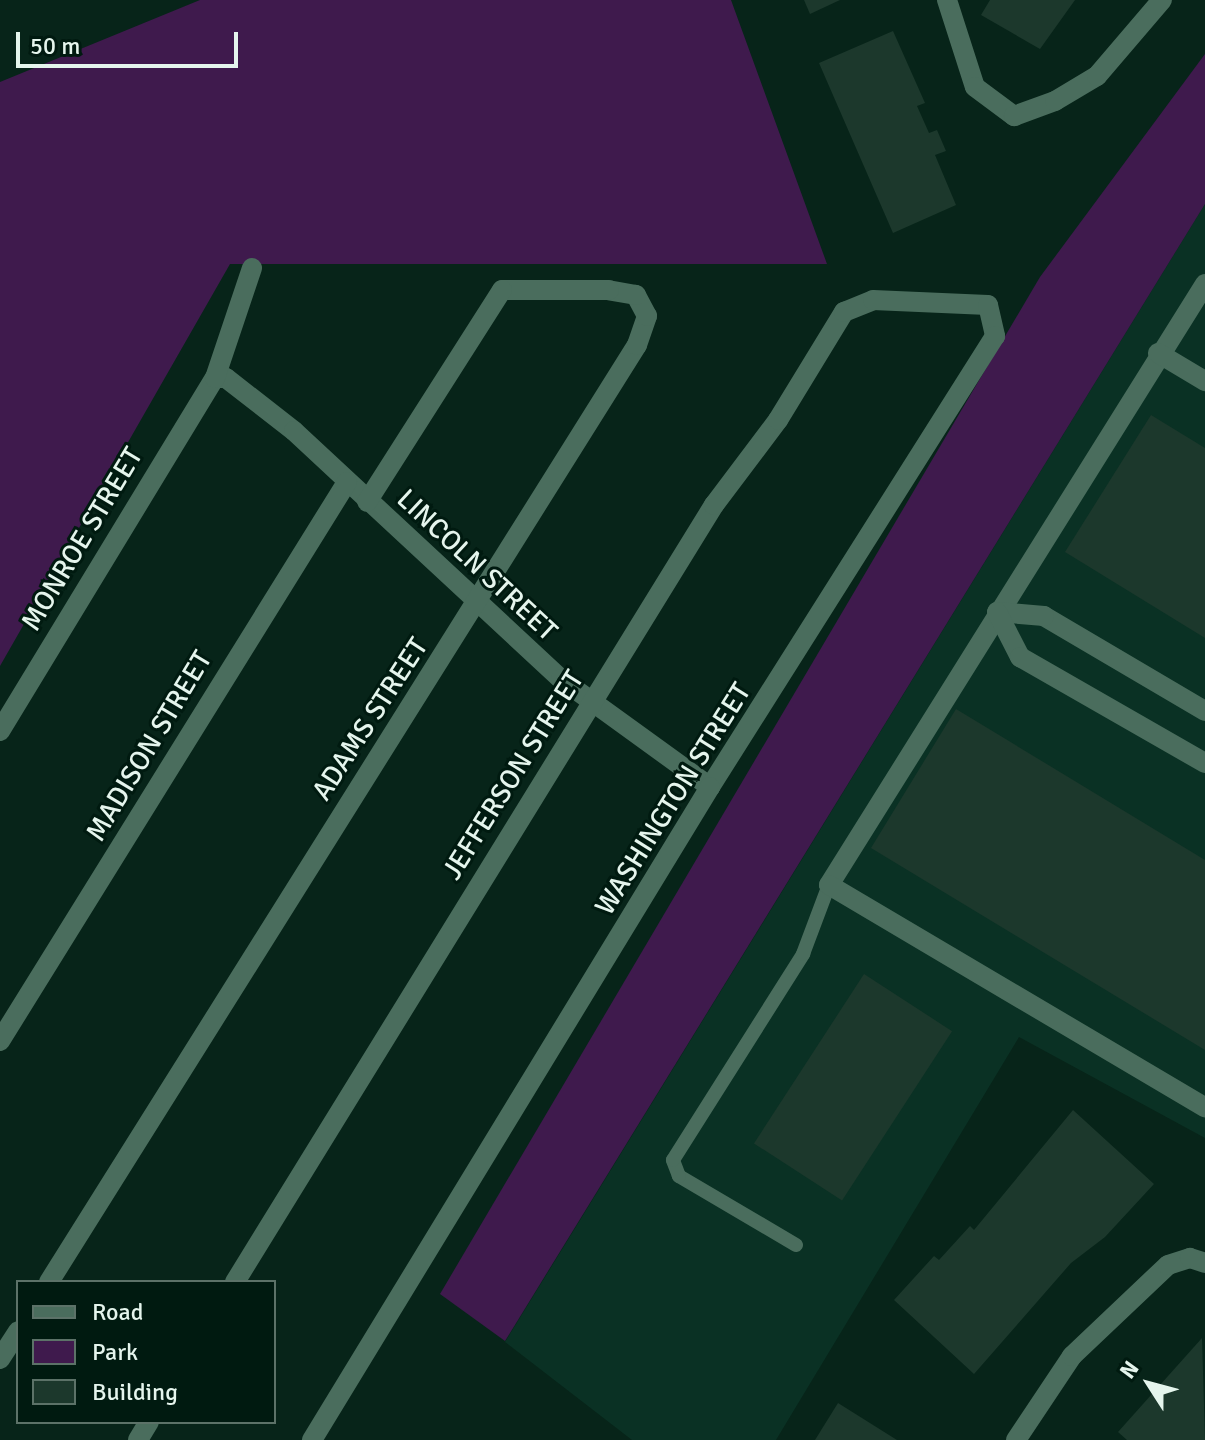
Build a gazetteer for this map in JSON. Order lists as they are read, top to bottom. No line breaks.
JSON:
{"streets":{"street":["MONROE STREET","LINCOLN STREET","ADAMS STREET","MADISON STREET","JEFFERSON STREET","WASHINGTON STREET"]},"crossings":[["MONROE STREET","LINCOLN STREET"],["LINCOLN STREET","ADAMS STREET"],["LINCOLN STREET","MADISON STREET"],["LINCOLN STREET","JEFFERSON STREET"],["LINCOLN STREET","WASHINGTON STREET"],["JEFFERSON STREET","WASHINGTON STREET"]],"legend":["Road","Park","Building"],"scale_bar":"50 m","north":"top left"}
